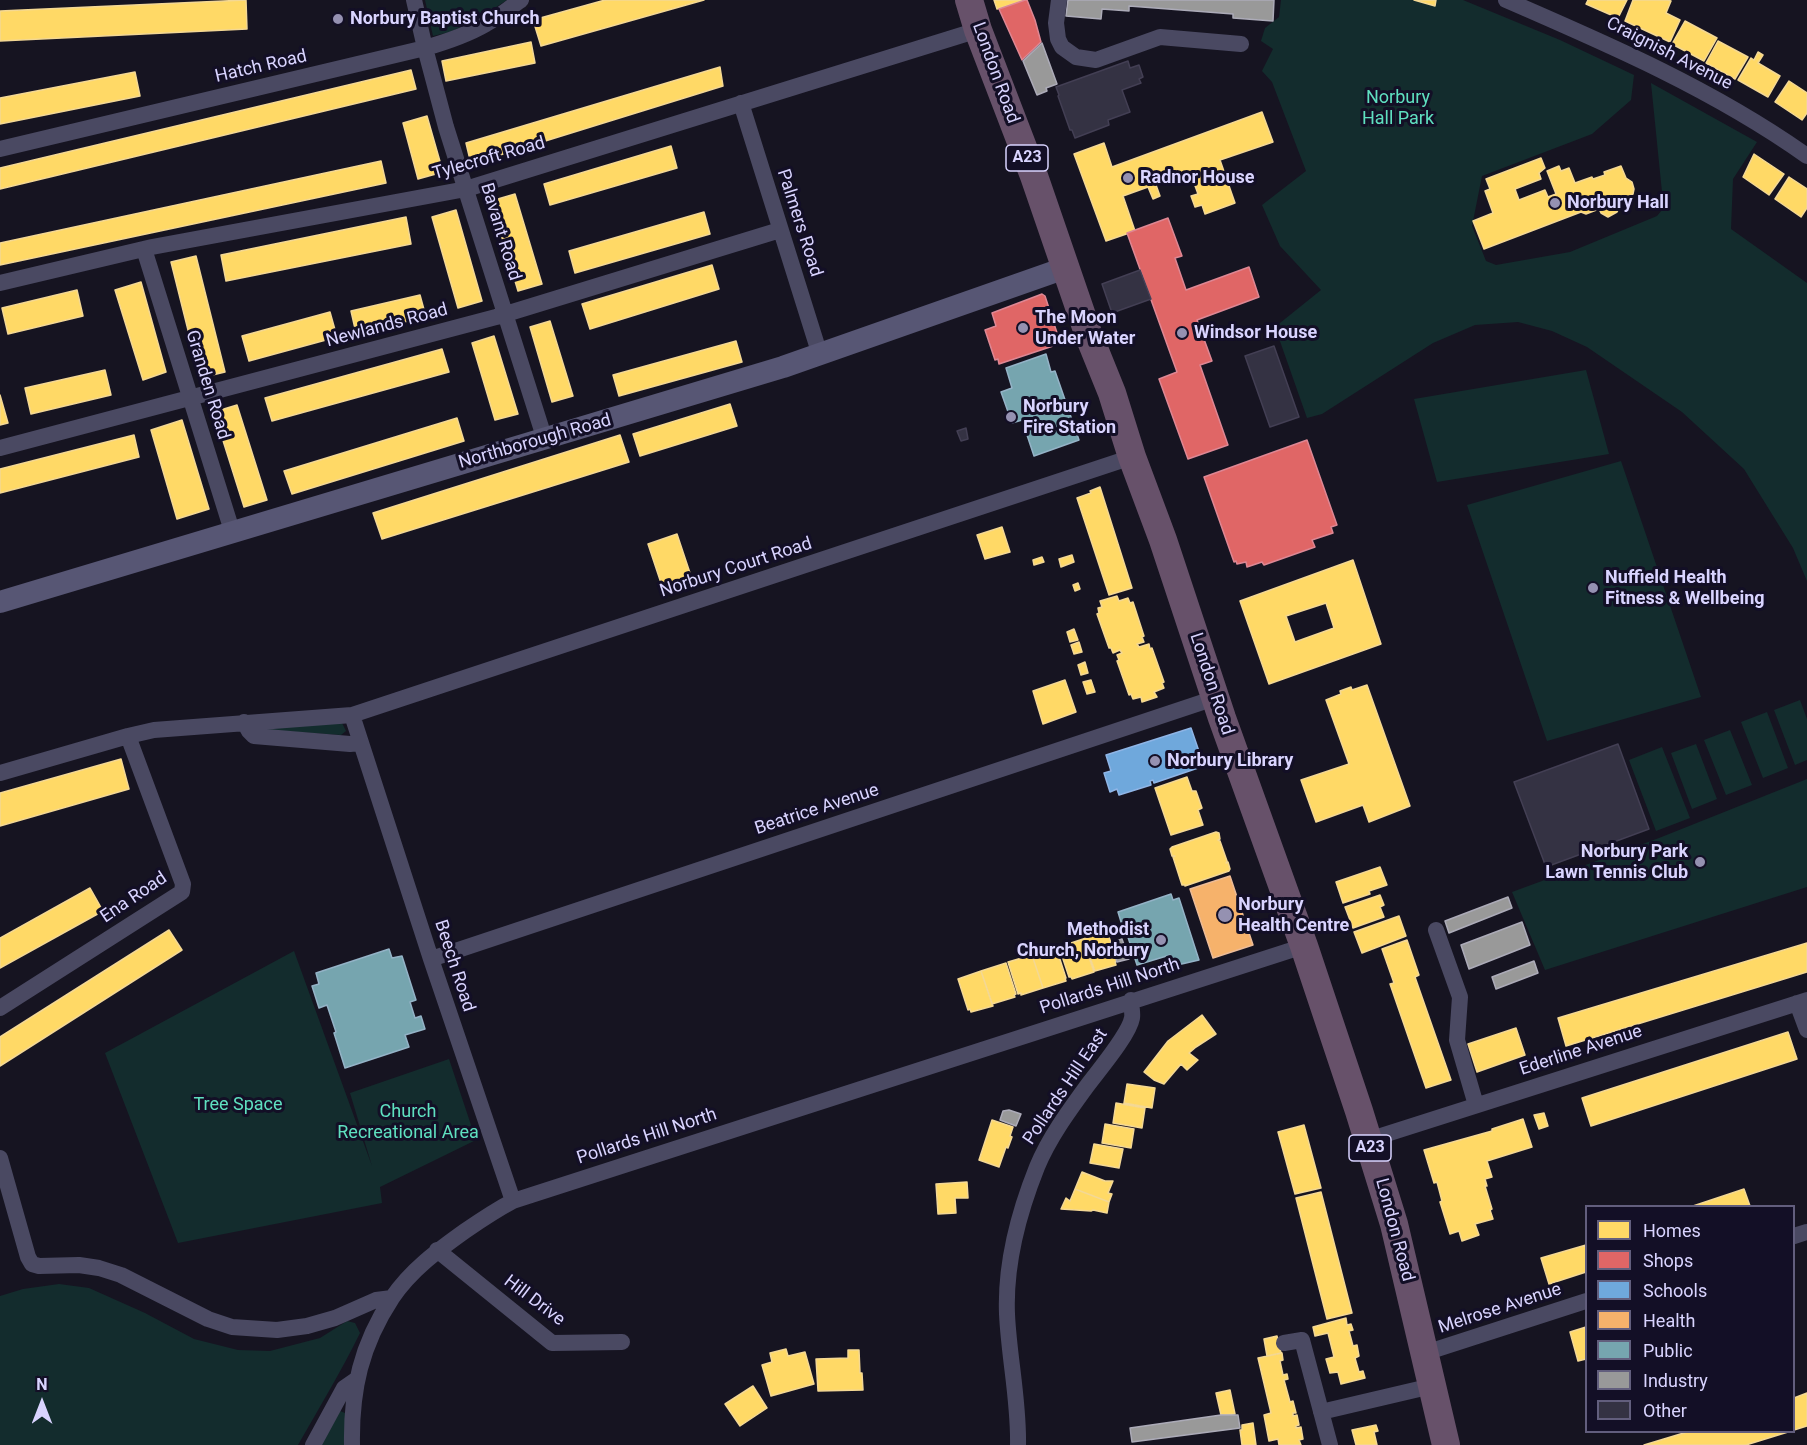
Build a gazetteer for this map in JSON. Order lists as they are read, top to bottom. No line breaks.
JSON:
{"streets":{"highway":["London Road","A23"],"street":["Craignish Avenue","Hatch Road","Tylecroft Road","Palmers Road","Bavant Road","Newlands Road","Granden Road","Northborough Road","Norbury Court Road","Beatrice Avenue","Ena Road","Beech Road","Pollards Hill North","Ederline Avenue","Pollards Hill East","Hill Drive","Melrose Avenue"]},"crossings":[["Hatch Road","Bavant Road"],["London Road","Tylecroft Road"],["London Road","Northborough Road"],["London Road","Norbury Court Road"],["London Road","Beatrice Avenue"],["London Road","Pollards Hill North"],["London Road","Ederline Avenue"],["London Road","Melrose Avenue"],["Tylecroft Road","Palmers Road"],["Tylecroft Road","Bavant Road"],["Tylecroft Road","Granden Road"],["Palmers Road","Newlands Road"],["Palmers Road","Northborough Road"],["Bavant Road","Newlands Road"],["Bavant Road","Northborough Road"],["Newlands Road","Granden Road"],["Granden Road","Northborough Road"],["Norbury Court Road","Ena Road"],["Beatrice Avenue","Beech Road"],["Beech Road","Pollards Hill North"],["Pollards Hill North","Pollards Hill East"],["Pollards Hill North","Hill Drive"]],"parks":["Norbury Hall Park","Tree Space","Church Recreational Area"],"places":["Norbury Baptist Church","Radnor House","Norbury Hall","The Moon Under Water","Windsor House","Norbury Fire Station","Nuffield Health Fitness & Wellbeing","Norbury Library","Norbury Park Lawn Tennis Club","Norbury Health Centre","Methodist Church, Norbury"],"legend":["Homes","Shops","Schools","Health","Public","Industry","Other"],"north":"top"}
